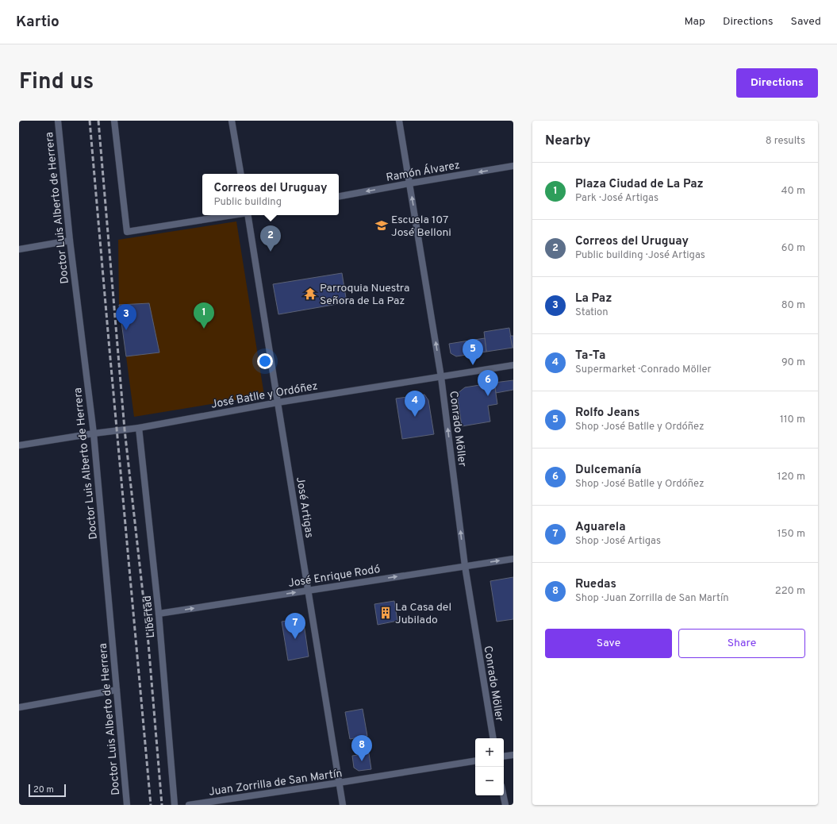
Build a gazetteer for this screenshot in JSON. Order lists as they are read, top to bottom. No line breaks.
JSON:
{"streets":{"street":["Ramón Álvarez","Doctor Luis Alberto de Herrera","José Batlle y Ordóñez","Conrado Möller","José Artigas","José Enrique Rodó","Libertad","Juan Zorrilla de San Martín"]},"crossings":[["Ramón Álvarez","Conrado Möller"],["Doctor Luis Alberto de Herrera","José Batlle y Ordóñez"],["José Batlle y Ordóñez","Conrado Möller"],["José Batlle y Ordóñez","José Artigas"],["José Batlle y Ordóñez","Libertad"],["Conrado Möller","José Enrique Rodó"],["José Artigas","José Enrique Rodó"],["José Artigas","Juan Zorrilla de San Martín"],["José Enrique Rodó","Libertad"]],"one_way":["Ramón Álvarez","Conrado Möller","José Enrique Rodó"],"places":{"school or university":["Escuela 107 José Belloni"],"temple":["Parroquia Nuestra Señora de La Paz"],"building":["La Casa del Jubilado"]},"scale_bar":"20 m","page":{"header":"Kartio","nav":["Map","Directions","Saved"],"title":"Find us","buttons":["Directions",["Save","Share"]],"heading":["Nearby","8 results"],"list":[{"mark":"1","name":"Plaza Ciudad de La Paz","note":"Park · José Artigas","value":"40 m"},{"mark":"2","name":"Correos del Uruguay","note":"Public building · José Artigas","value":"60 m"},{"mark":"3","name":"La Paz","note":"Station","value":"80 m"},{"mark":"4","name":"Ta-Ta","note":"Supermarket · Conrado Möller","value":"90 m"},{"mark":"5","name":"Rolfo Jeans","note":"Shop · José Batlle y Ordóñez","value":"110 m"},{"mark":"6","name":"Dulcemanía","note":"Shop · José Batlle y Ordóñez","value":"120 m"},{"mark":"7","name":"Aguarela","note":"Shop · José Artigas","value":"150 m"},{"mark":"8","name":"Ruedas","note":"Shop · Juan Zorrilla de San Martín","value":"220 m"}],"popup":["Correos del Uruguay","Public building"],"pins":["2","1","3","5","6","4","7","8"],"map_buttons":["+","−"],"scale":"20 m"}}
